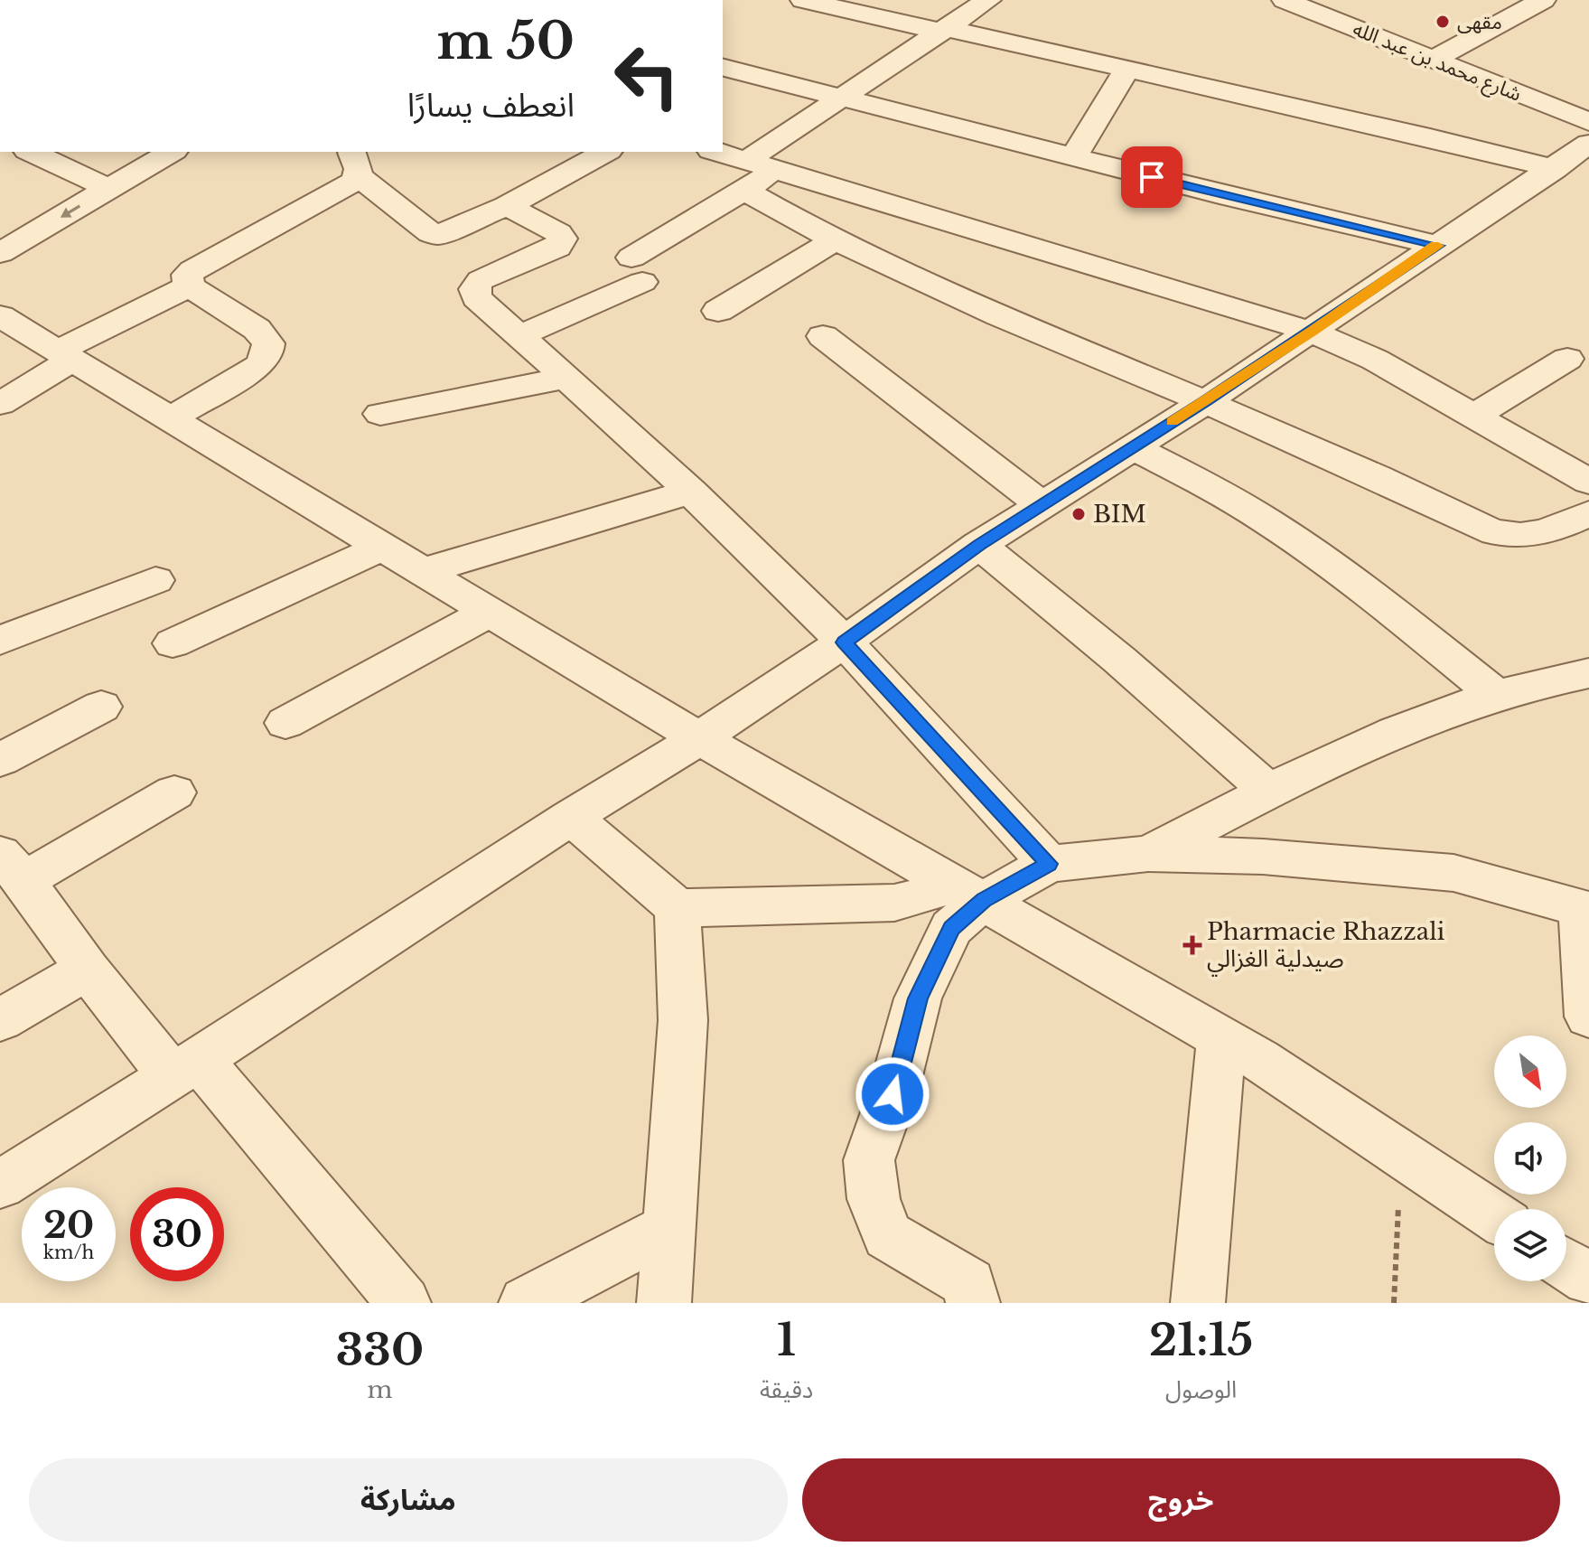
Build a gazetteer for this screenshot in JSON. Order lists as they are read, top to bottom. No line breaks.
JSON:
{"streets":{"street":["شارع محمد بن عبد الله"]},"places":{"other":["مقهى","BIM"],"health":["Pharmacie Rhazzali صيدلية الغزالي"]},"north":"bottom right","page":{"turn":["50 m","انعطف يسارًا"],"speed":"20 km/h","limit":"30","eta":["21:15","الوصول","1","دقيقة","330","m"],"buttons":["خروج","مشاركة"]}}
